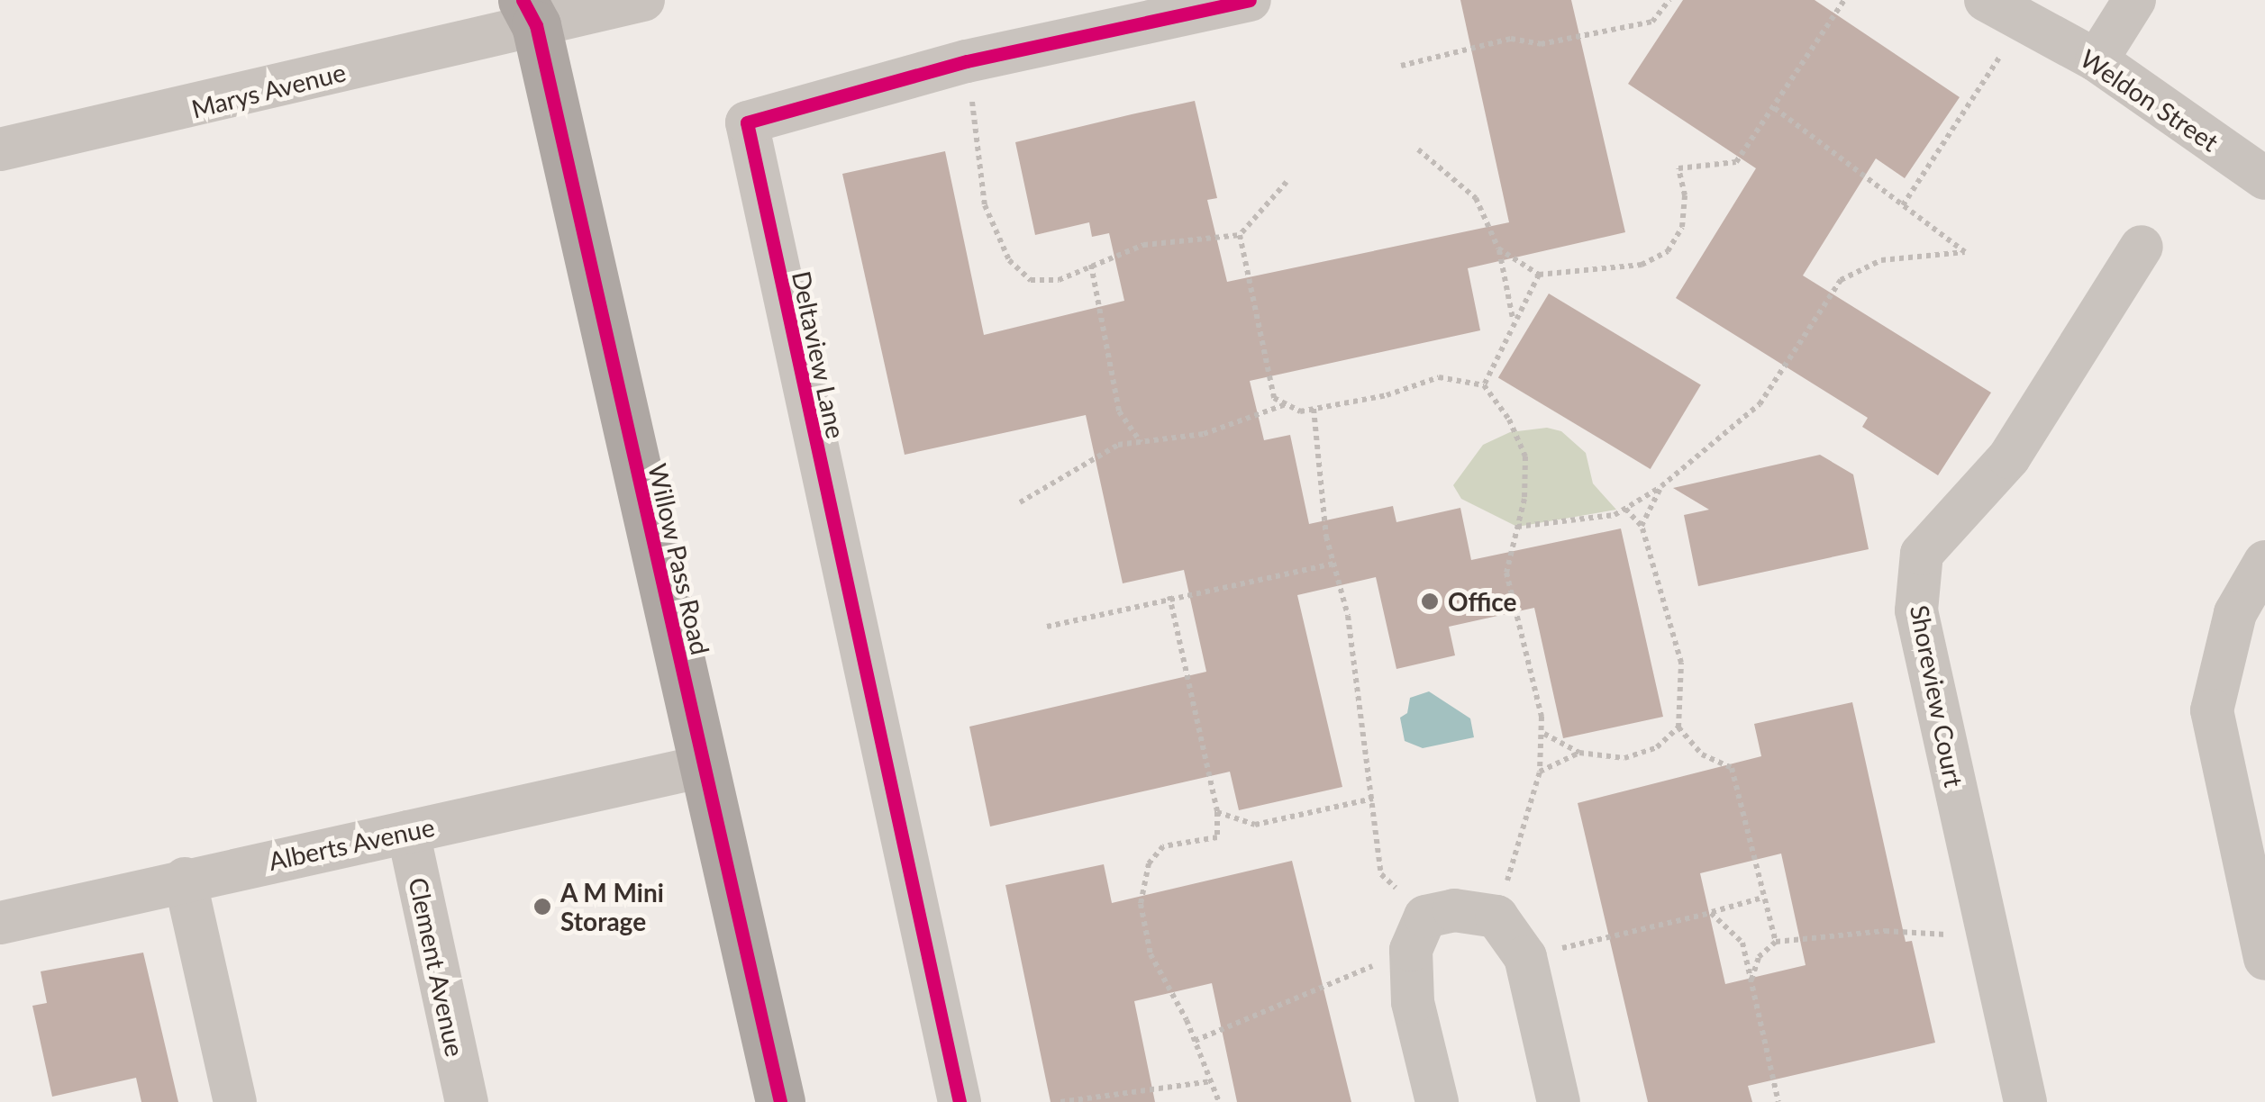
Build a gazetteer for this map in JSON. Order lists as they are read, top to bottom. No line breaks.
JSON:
{"streets":{"main road":["Willow Pass Road"],"street":["Marys Avenue","Weldon Street","Deltaview Lane","Shoreview Court","Alberts Avenue","Clement Avenue"]},"crossings":[["Marys Avenue","Willow Pass Road"],["Willow Pass Road","Alberts Avenue"],["Alberts Avenue","Clement Avenue"]],"places":["Office","A M Mini Storage"]}
